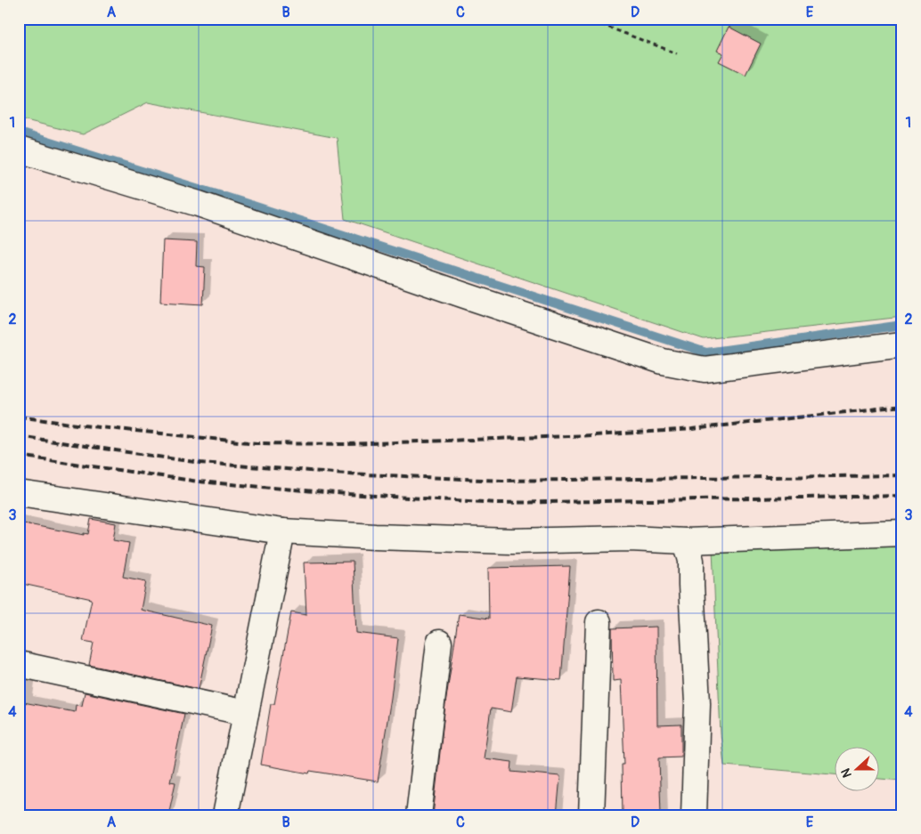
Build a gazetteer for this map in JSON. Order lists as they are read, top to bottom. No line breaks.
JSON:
{"north":"left","grid":{"columns":["A","B","C","D","E"],"rows":["1","2","3","4"]}}
